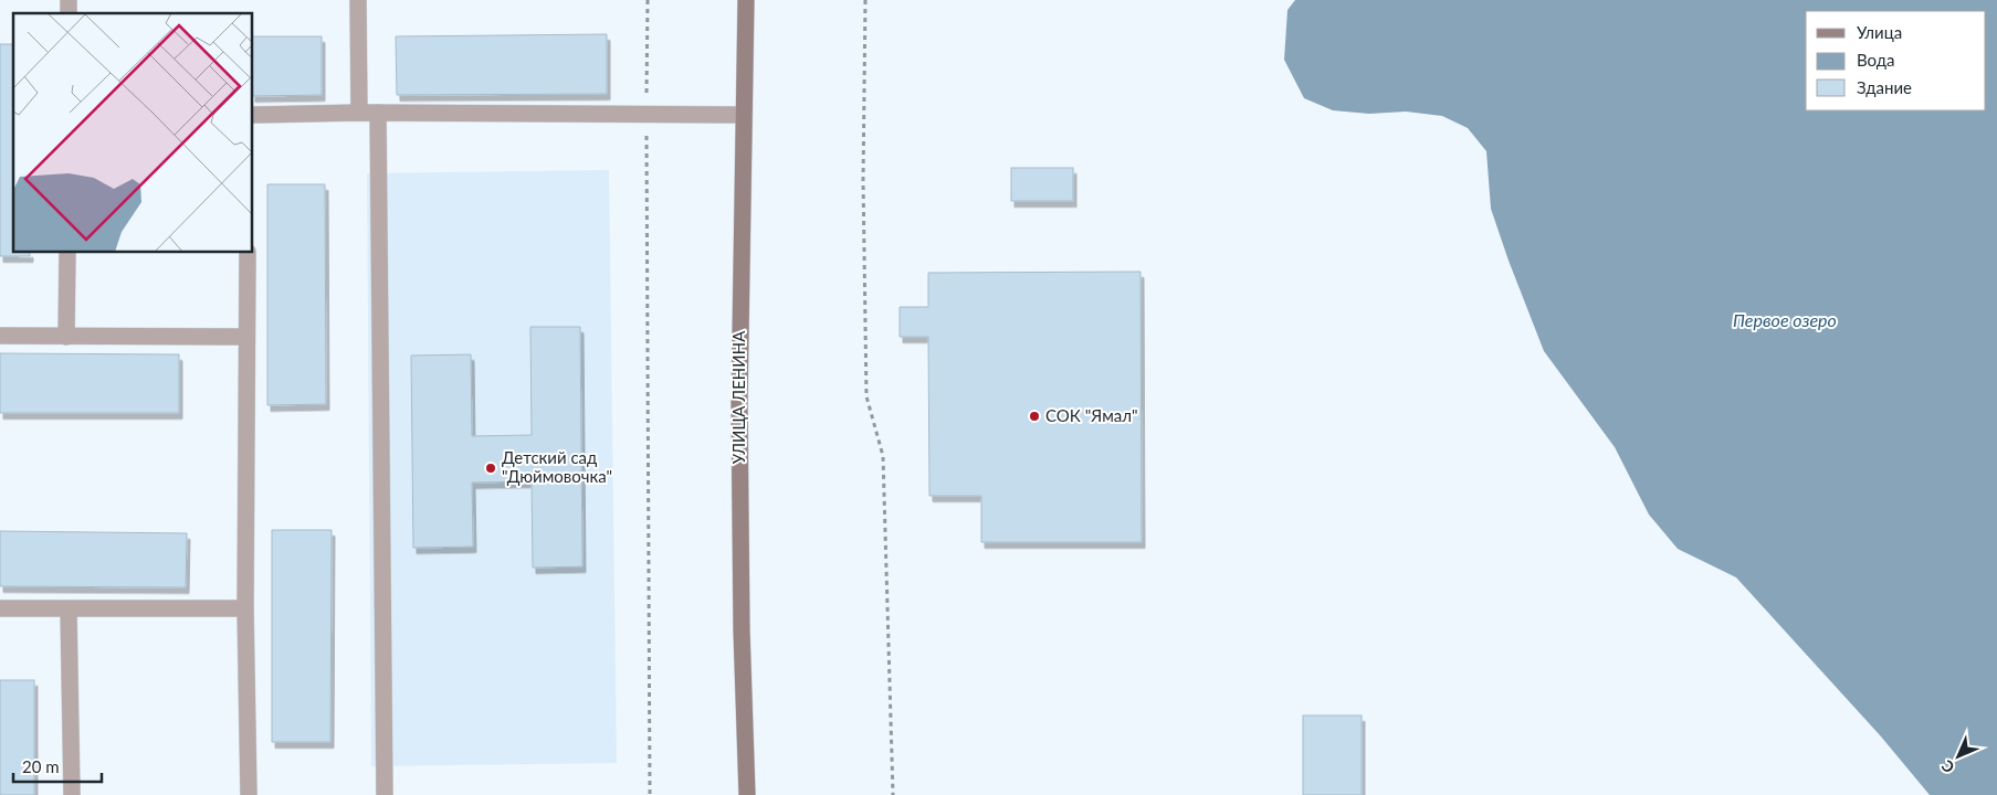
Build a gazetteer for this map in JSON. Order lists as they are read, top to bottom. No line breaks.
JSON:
{"streets":{"main road":["УЛИЦА ЛЕНИНА"]},"water":["Первое озеро"],"places":["СОК \"Ямал\"","Детский сад \"Дюймовочка\""],"legend":["Улица","Вода","Здание"],"scale_bar":"20 m","north":"bottom left"}
